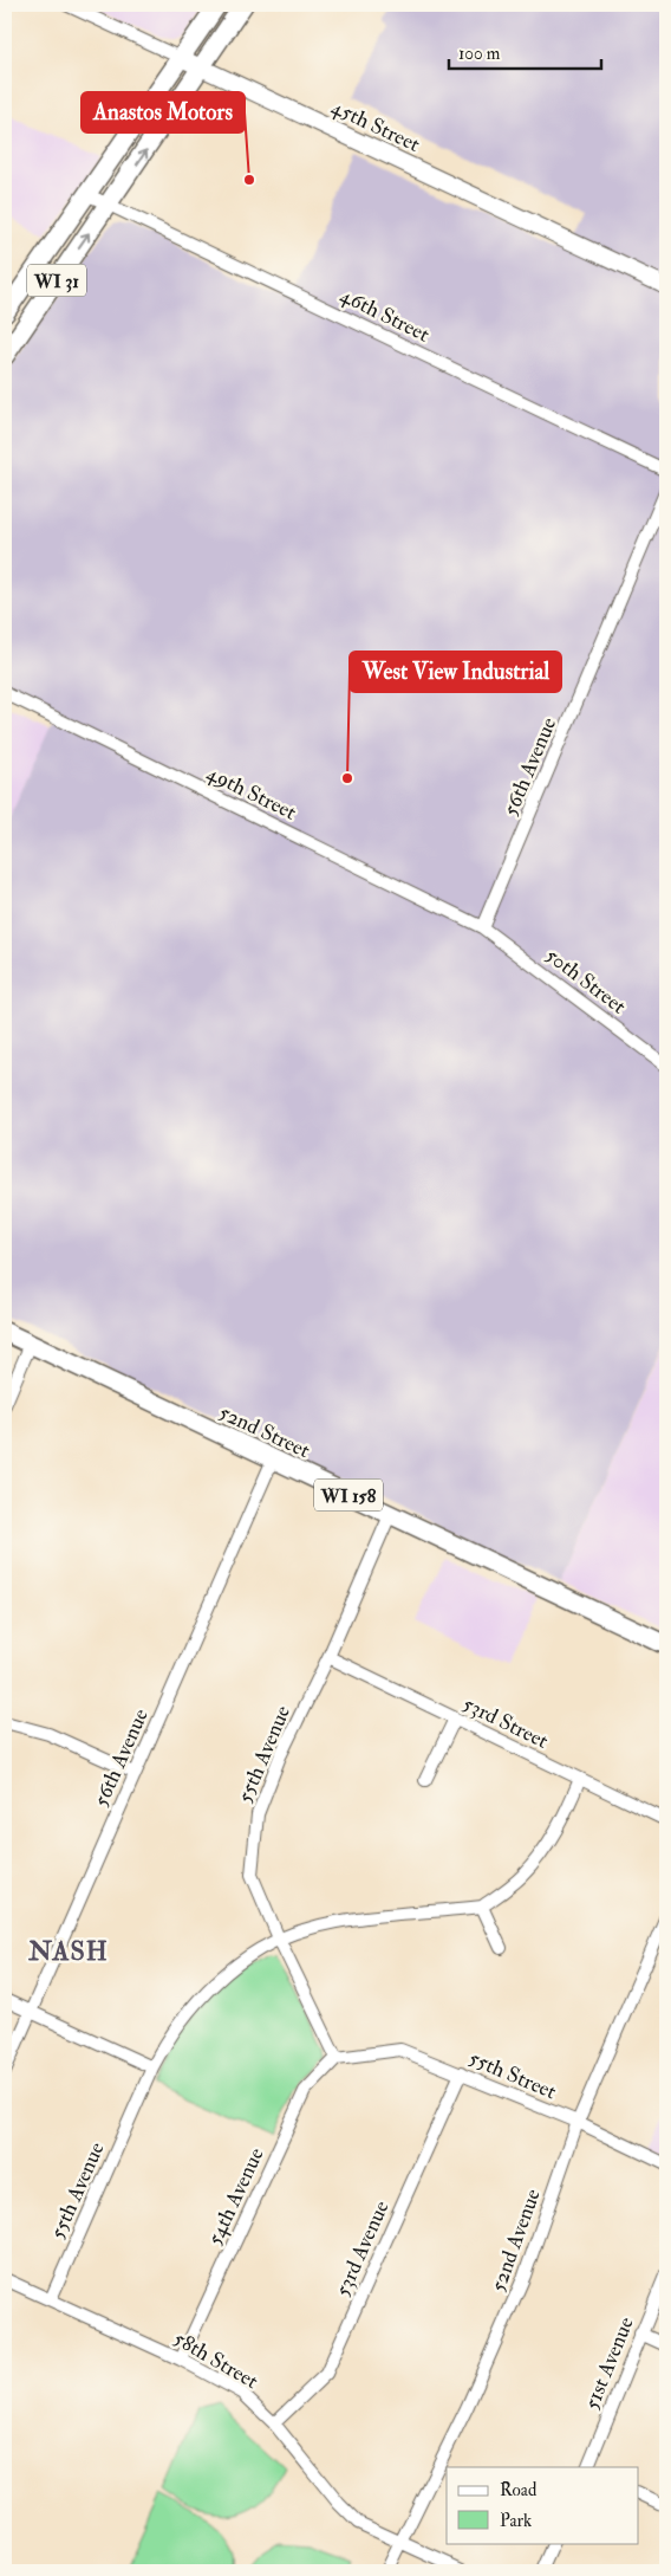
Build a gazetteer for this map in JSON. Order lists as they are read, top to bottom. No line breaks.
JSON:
{"streets":{"main road":["WI 31","52nd Street","WI 158"],"street":["45th Street","46th Street","56th Avenue","49th Street","50th Street","53rd Street","55th Avenue","55th Street","54th Avenue","52nd Avenue","53rd Avenue","58th Street","51st Avenue"]},"crossings":[["45th Street","WI 31"],["WI 31","46th Street"],["56th Avenue","49th Street"],["56th Avenue","50th Street"],["56th Avenue","52nd Street"],["49th Street","50th Street"],["52nd Street","55th Avenue"],["53rd Street","55th Avenue"],["55th Avenue","58th Street"],["55th Street","54th Avenue"],["55th Street","52nd Avenue"],["55th Street","53rd Avenue"],["54th Avenue","58th Street"],["52nd Avenue","58th Street"],["53rd Avenue","58th Street"]],"districts":["NASH"],"places":["Anastos Motors","West View Industrial"],"legend":["Road","Park"],"scale_bar":"100 m"}
